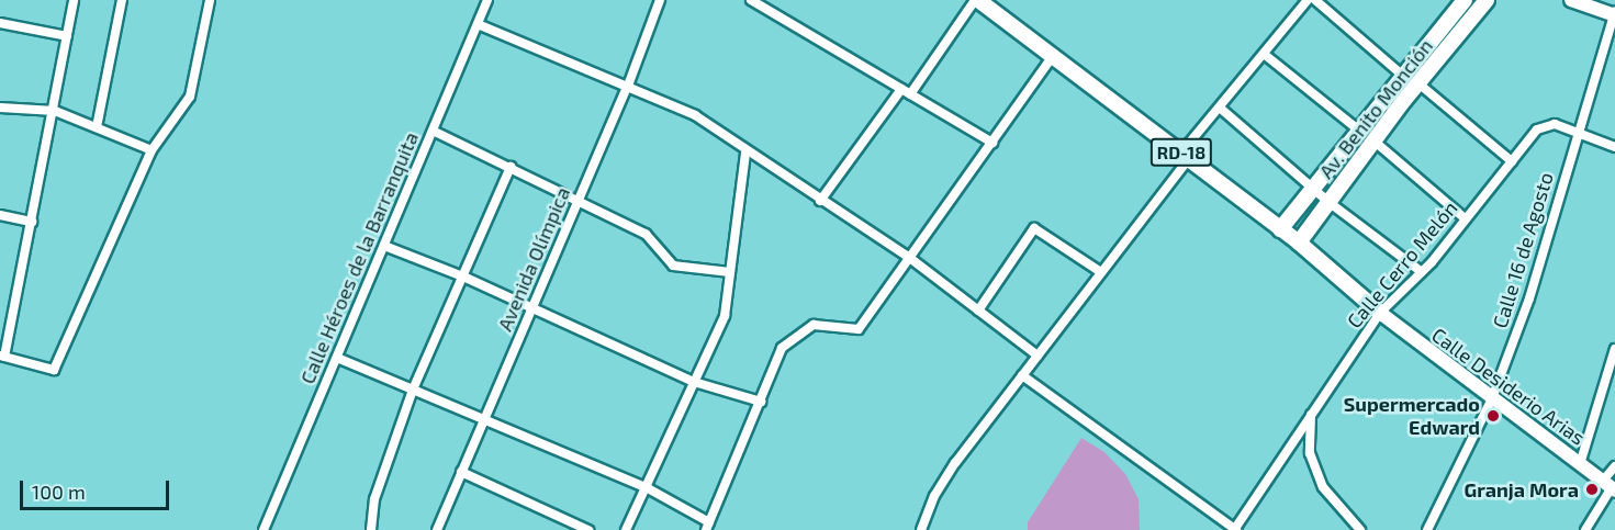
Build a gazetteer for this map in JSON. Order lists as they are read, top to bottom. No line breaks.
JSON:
{"streets":{"main road":["Av. Benito Monción","RD-18","Calle Desiderio Arias"],"street":["Calle 16 de Agosto","Calle Héroes de la Barranquita","Avenida Olímpica","Calle Cerro Melón"]},"crossings":[["Av. Benito Monción","RD-18"],["RD-18","Calle Cerro Melón"],["RD-18","Calle Desiderio Arias"],["Calle 16 de Agosto","Calle Cerro Melón"],["Calle 16 de Agosto","Calle Desiderio Arias"],["Calle Cerro Melón","Calle Desiderio Arias"]],"places":["Supermercado Edward","Granja Mora"],"scale_bar":"100 m"}
